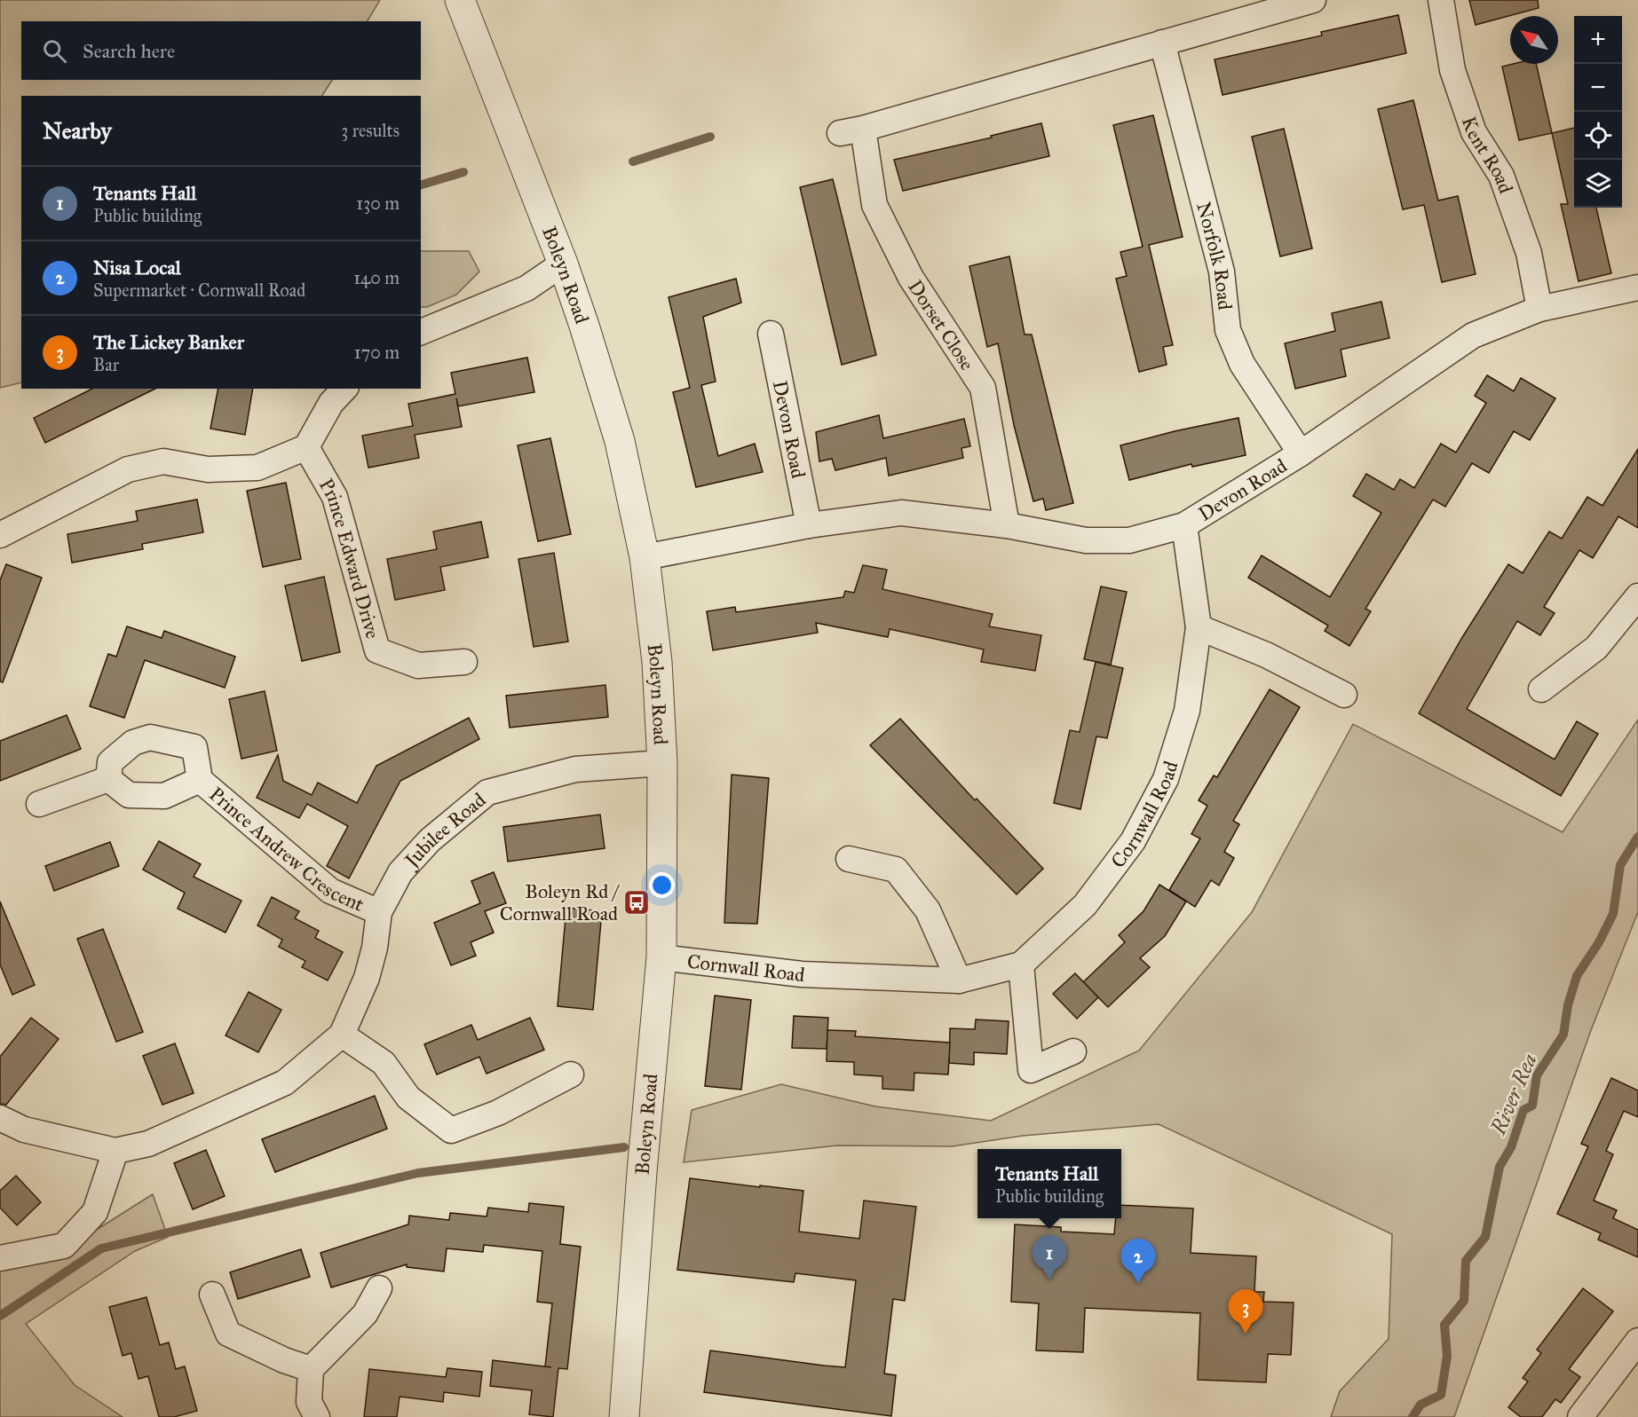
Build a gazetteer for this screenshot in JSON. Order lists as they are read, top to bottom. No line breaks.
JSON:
{"streets":{"street":["Kent Road","Norfolk Road","Boleyn Road","Dorset Close","Devon Road","Prince Edward Drive","Cornwall Road","Jubilee Road","Prince Andrew Crescent"]},"crossings":[["Kent Road","Devon Road"],["Norfolk Road","Dorset Close"],["Norfolk Road","Devon Road"],["Boleyn Road","Devon Road"],["Boleyn Road","Cornwall Road"],["Boleyn Road","Jubilee Road"],["Dorset Close","Devon Road"],["Devon Road","Cornwall Road"],["Jubilee Road","Prince Andrew Crescent"]],"water":["River Rea"],"places":{"bus stop":["Boleyn Rd / Cornwall Road"]},"north":"top left","page":{"map_buttons":["+","−"],"search":"Search here","heading":["Nearby","3 results"],"list":[{"mark":"1","name":"Tenants Hall","note":"Public building","value":"130 m"},{"mark":"2","name":"Nisa Local","note":"Supermarket · Cornwall Road","value":"140 m"},{"mark":"3","name":"The Lickey Banker","note":"Bar","value":"170 m"}],"popup":["Tenants Hall","Public building"],"pins":["1","2","3"]}}
